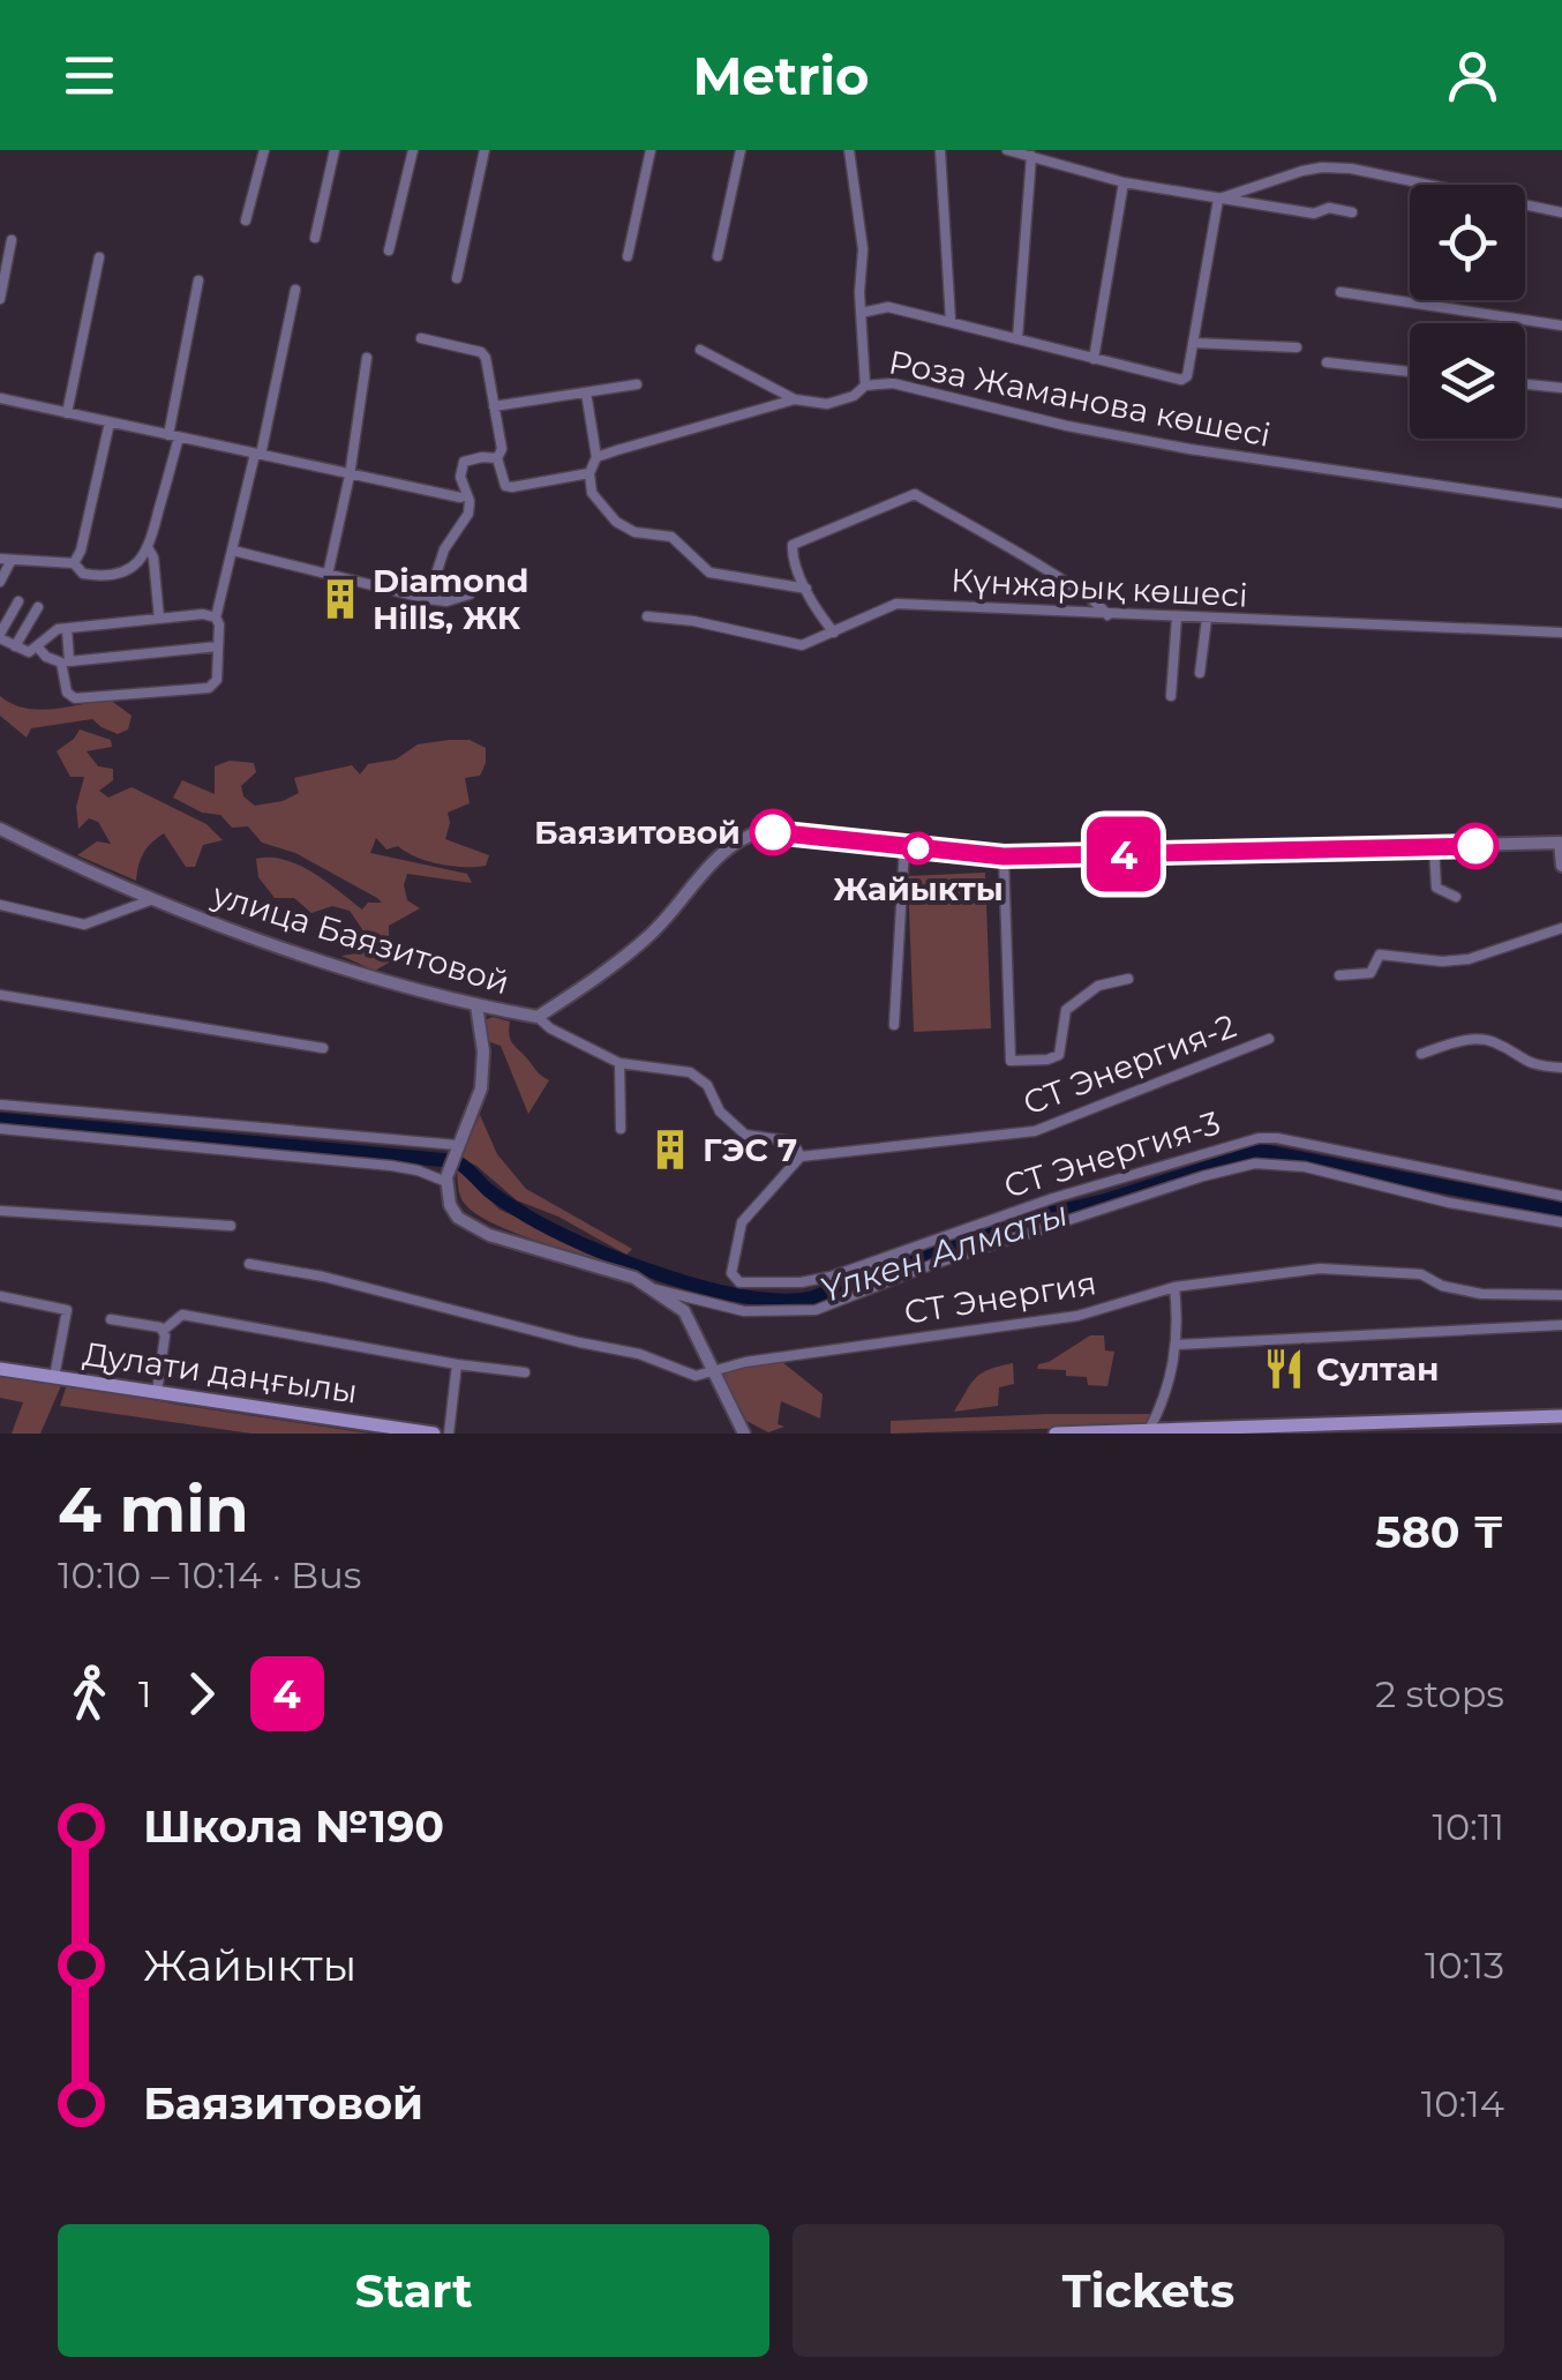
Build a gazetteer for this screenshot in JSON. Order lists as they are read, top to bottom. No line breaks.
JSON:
{"streets":{"main road":["Дулати даңғылы"],"street":["Роза Жаманова көшесі","Күнжарық көшесі","улица Баязитовой","СТ Энергия-2","СТ Энергия-3","СТ Энергия"]},"crossings":[["СТ Энергия-2","СТ Энергия-3"]],"water":["Үлкен Алматы"],"places":{"building":["Diamond Hills, ЖК","ГЭС 7"],"other":["Баязитовой","Жайыкты"],"restaurant":["Султан"]},"lines":["bus line 4"],"page":{"header":"Metrio","on_map":"4","heading":["4 min","10:10 – 10:14 · Bus","580 ₸"],"legs":["1","4","2 stops"],"list":[{"name":"Школа №190","value":"10:11"},{"name":"Жайыкты","value":"10:13"},{"name":"Баязитовой","value":"10:14"}],"buttons":["Start","Tickets"]}}
